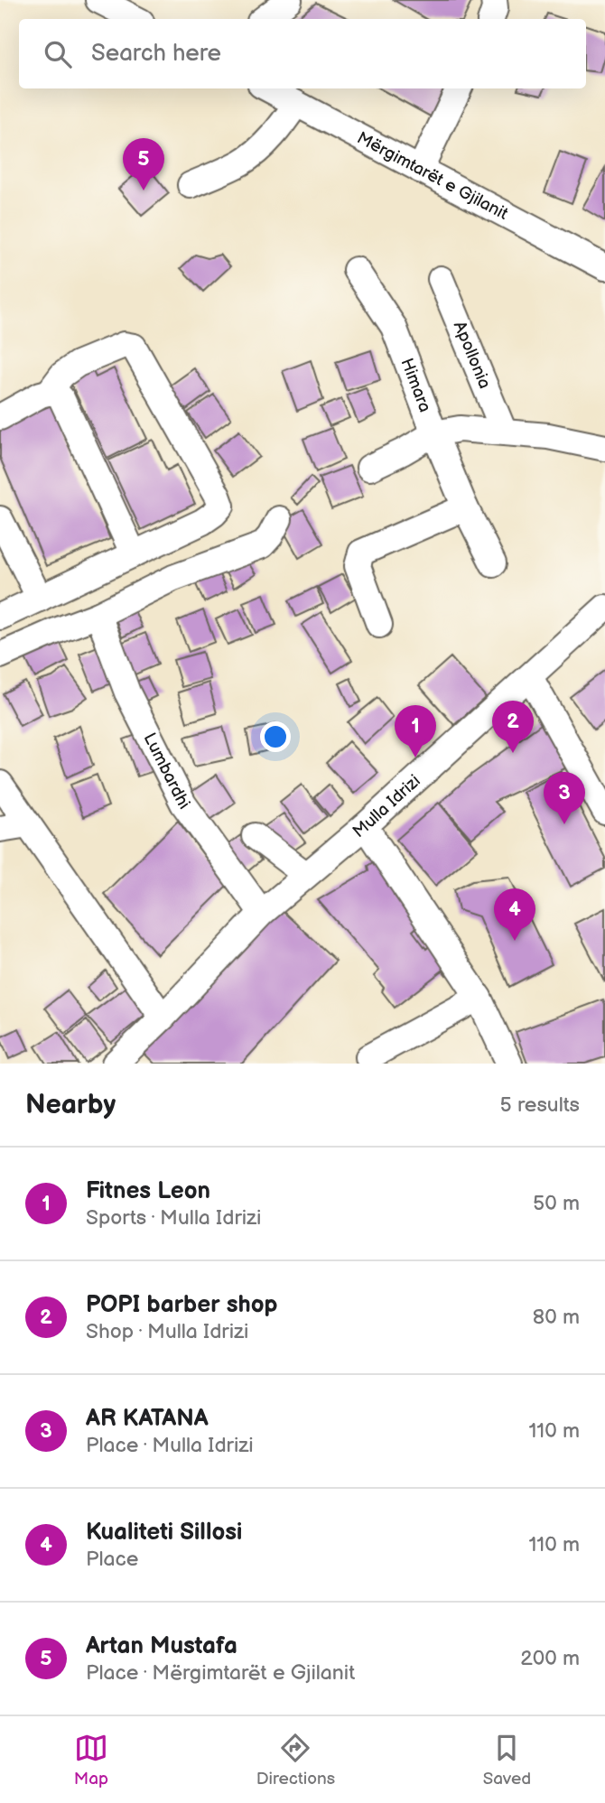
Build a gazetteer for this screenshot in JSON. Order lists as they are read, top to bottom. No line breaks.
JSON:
{"streets":{"street":["Mërgimtarët e Gjilanit","Apollonia","Himara","Lumbardhi","Mulla Idrizi"]},"crossings":[["Lumbardhi","Mulla Idrizi"]],"page":{"search":"Search here","pins":["5","2","1","3","4"],"heading":["Nearby","5 results"],"list":[{"mark":"1","name":"Fitnes Leon","note":"Sports · Mulla Idrizi","value":"50 m"},{"mark":"2","name":"POPI barber shop","note":"Shop · Mulla Idrizi","value":"80 m"},{"mark":"3","name":"AR KATANA","note":"Place · Mulla Idrizi","value":"110 m"},{"mark":"4","name":"Kualiteti Sillosi","note":"Place","value":"110 m"},{"mark":"5","name":"Artan Mustafa","note":"Place · Mërgimtarët e Gjilanit","value":"200 m"}],"nav":["Map","Directions","Saved"]}}
